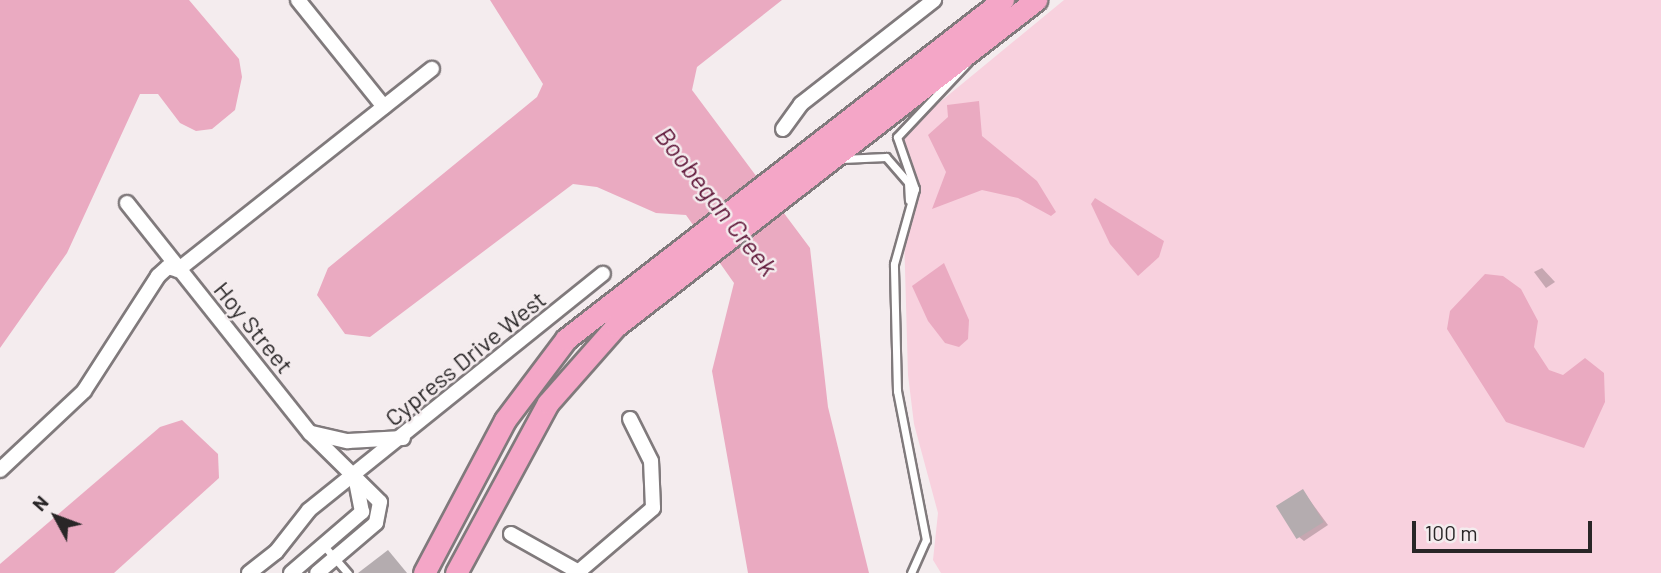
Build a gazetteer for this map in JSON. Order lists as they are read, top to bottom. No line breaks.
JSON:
{"streets":{"street":["Hoy Street","Cypress Drive West"]},"crossings":[["Hoy Street","Cypress Drive West"]],"water":["Boobegan Creek"],"scale_bar":"100 m","north":"top left"}
